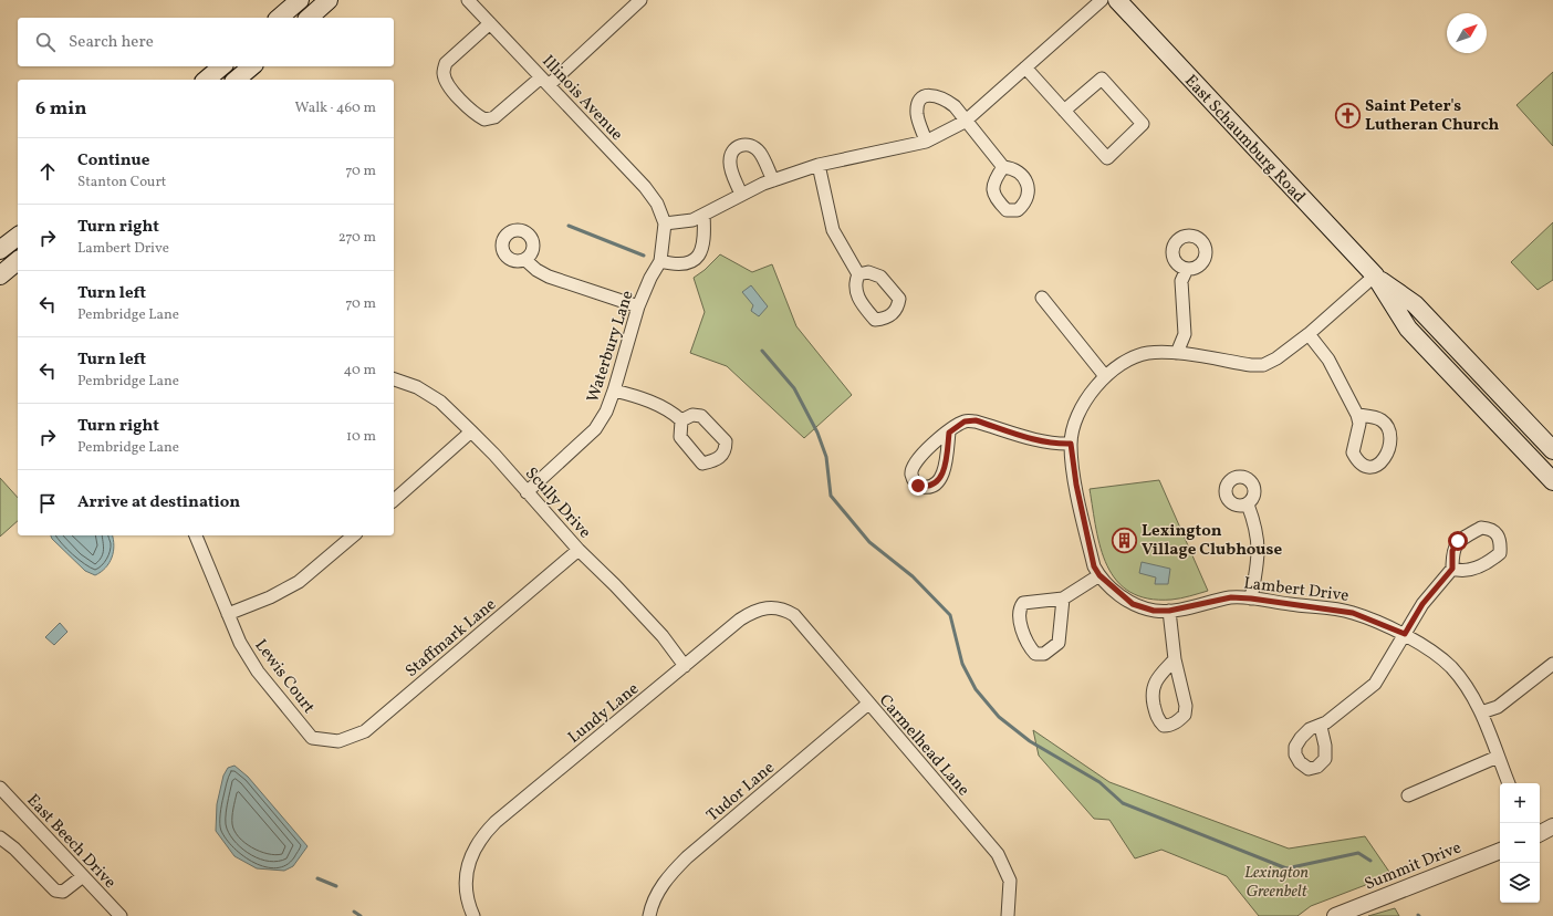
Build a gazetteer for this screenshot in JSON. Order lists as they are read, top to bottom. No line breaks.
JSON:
{"streets":{"main road":["East Schaumburg Road"],"street":["Illinois Avenue","Waterbury Lane","Scully Drive","Lambert Drive","Staffmark Lane","Lewis Court","Lundy Lane","Carmelhead Lane","Tudor Lane","East Beech Drive","Summit Drive"]},"crossings":[["Illinois Avenue","Waterbury Lane"],["East Schaumburg Road","Lambert Drive"],["Waterbury Lane","Scully Drive"],["Scully Drive","Staffmark Lane"],["Scully Drive","Lundy Lane"],["Staffmark Lane","Lewis Court"],["Lundy Lane","Carmelhead Lane"],["Carmelhead Lane","Tudor Lane"]],"parks":["Lexington Greenbelt"],"places":{"church":["Saint Peter's Lutheran Church"],"building":["Lexington Village Clubhouse"]},"north":"top right","page":{"search":"Search here","heading":["6 min","Walk · 460 m"],"list":[["Continue","Stanton Court","70 m"],["Turn right","Lambert Drive","270 m"],["Turn left","Pembridge Lane","70 m"],["Turn left","Pembridge Lane","40 m"],["Turn right","Pembridge Lane","10 m"],"Arrive at destination"],"map_buttons":["+","−"]}}
